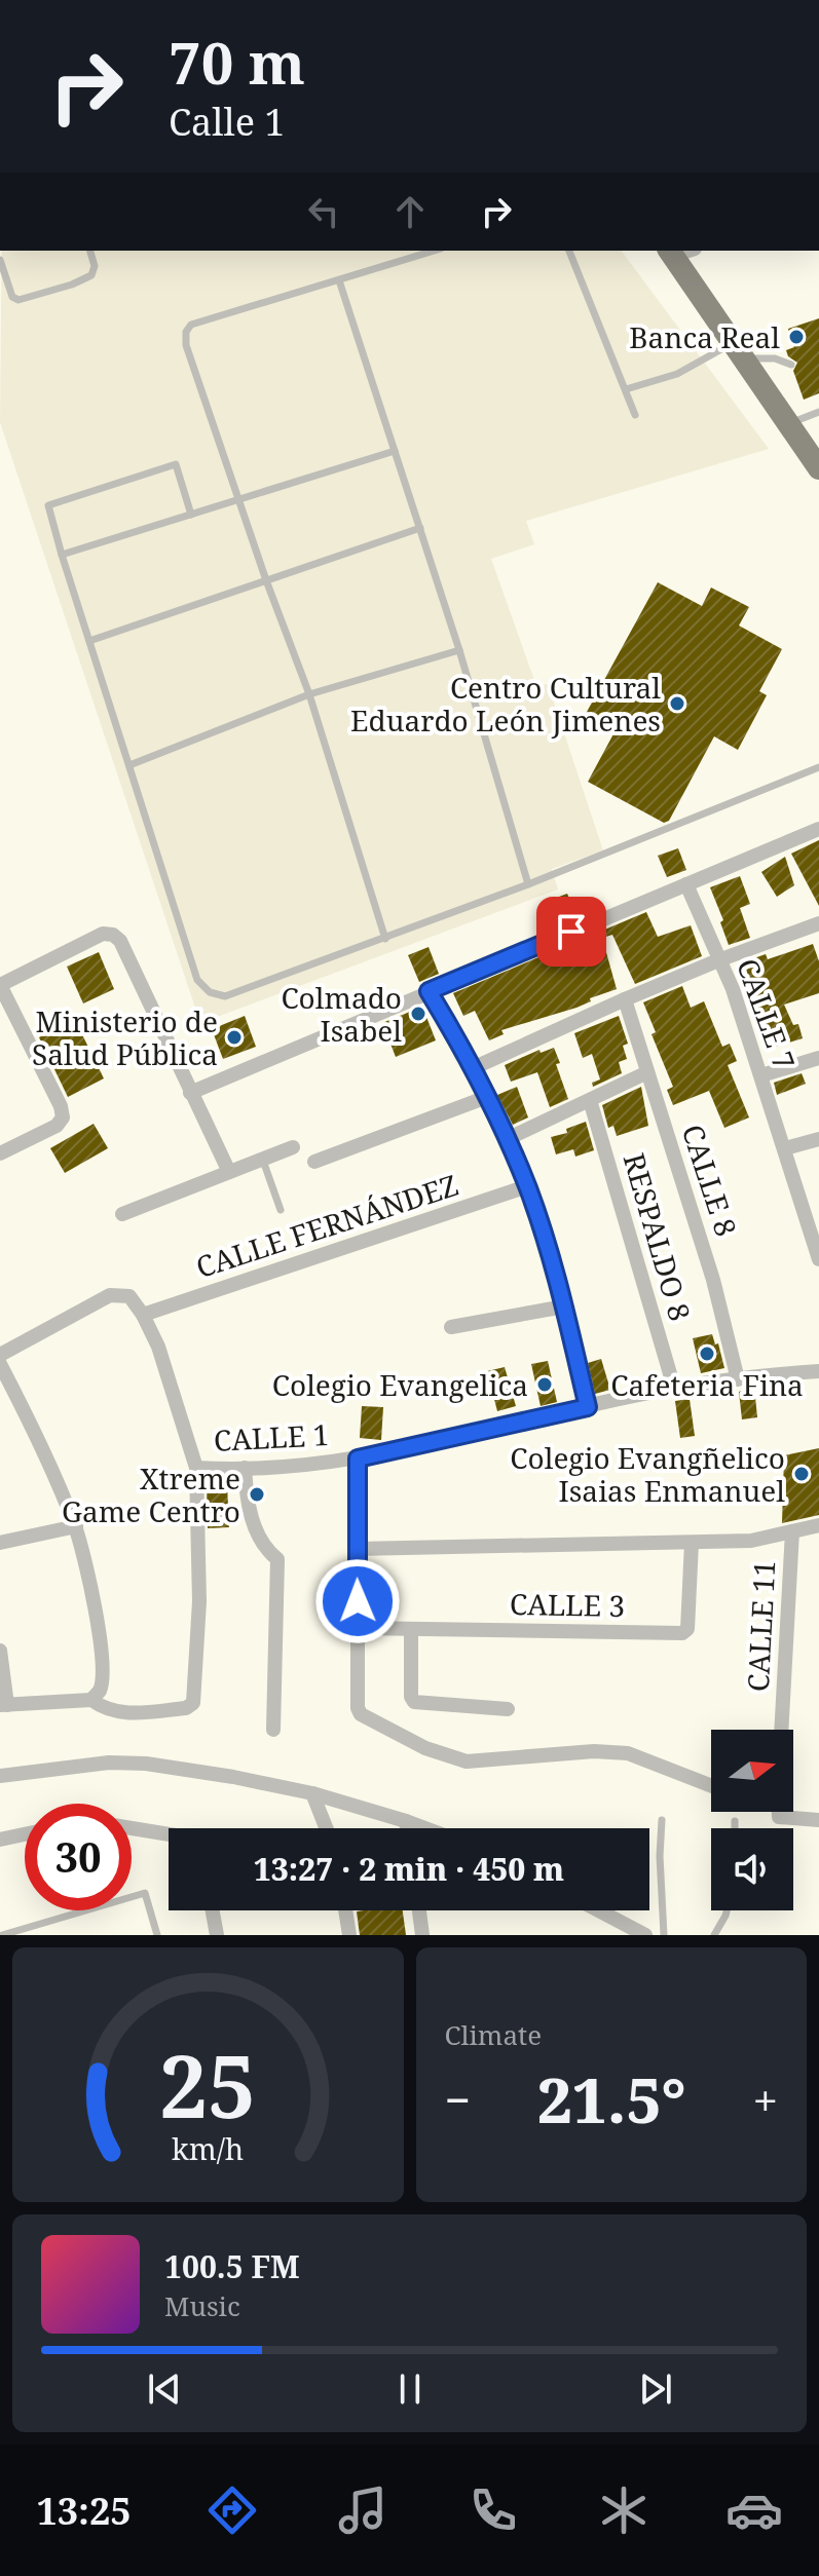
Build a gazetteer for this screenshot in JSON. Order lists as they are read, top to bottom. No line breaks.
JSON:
{"streets":{"street":["CALLE 7","CALLE 8","CALLE FERNÁNDEZ","RESPALDO 8","CALLE 1","CALLE 3","CALLE 11"]},"crossings":[["CALLE 8","CALLE 1"],["CALLE FERNÁNDEZ","CALLE 1"],["RESPALDO 8","CALLE 1"]],"places":["Banca Real","Centro Cultural Eduardo León Jimenes","Colmado Isabel","Ministerio de Salud Pública","Cafeteria Fina","Colegio Evangelica","Colegio Evangñelico Isaias Enmanuel","Xtreme Game Centro"],"north":"right","page":{"turn":["70 m","Calle 1"],"limit":"30","trip":"13:27 · 2 min · 450 m","tile":"Climate","heat":["−","21.5°","+"],"song":["100.5 FM","Music"],"tabs":"13:25","gauge":["25","km/h"]}}
